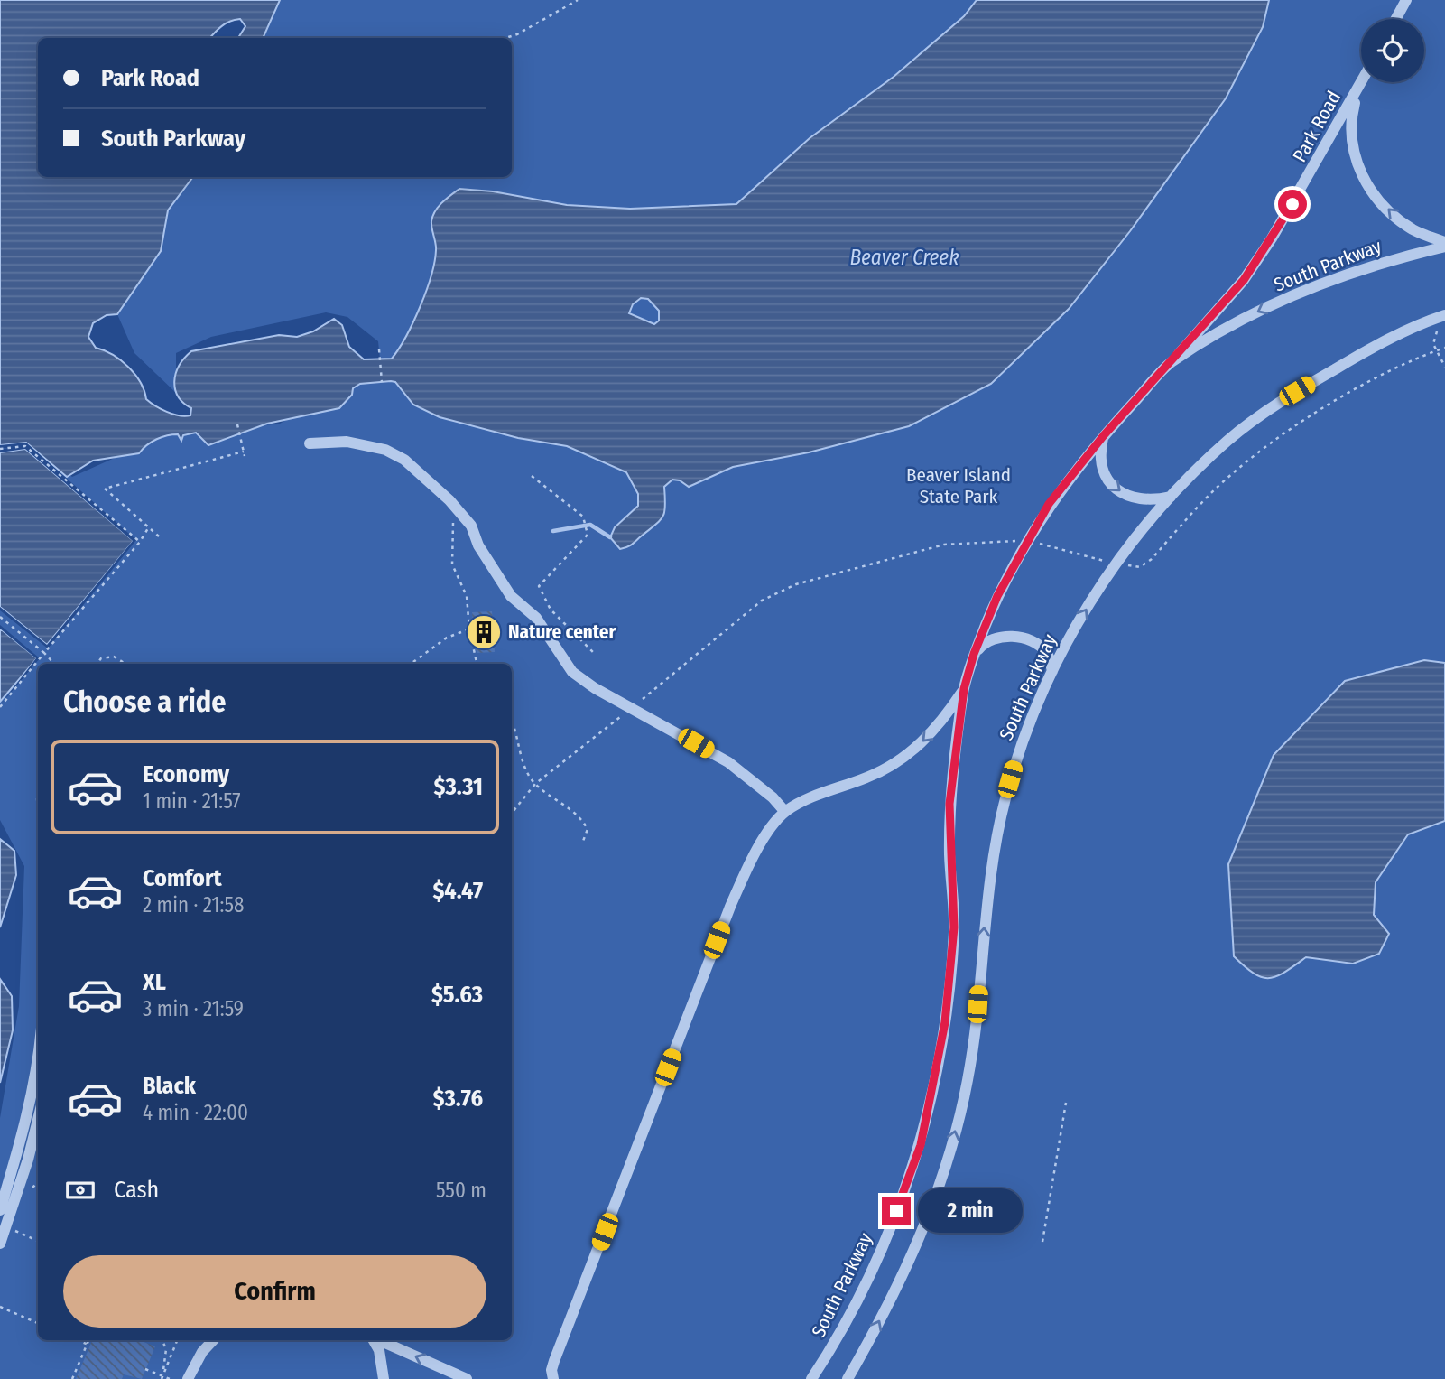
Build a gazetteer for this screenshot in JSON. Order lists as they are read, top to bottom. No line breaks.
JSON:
{"streets":{"street":["Park Road","South Parkway"]},"crossings":[["Park Road","South Parkway"]],"water":["Beaver Creek"],"parks":["Beaver Island State Park"],"places":{"building":["Nature center"]},"page":{"banner":["Park Road","South Parkway"],"heading":"Choose a ride","list":[{"name":"Economy","note":"1 min · 21:57","value":"$3.31"},{"name":"Comfort","note":"2 min · 21:58","value":"$4.47"},{"name":"XL","note":"3 min · 21:59","value":"$5.63"},{"name":"Black","note":"4 min · 22:00","value":"$3.76"}],"pay":["Cash","550 m"],"bubble":"2 min","buttons":"Confirm"}}
